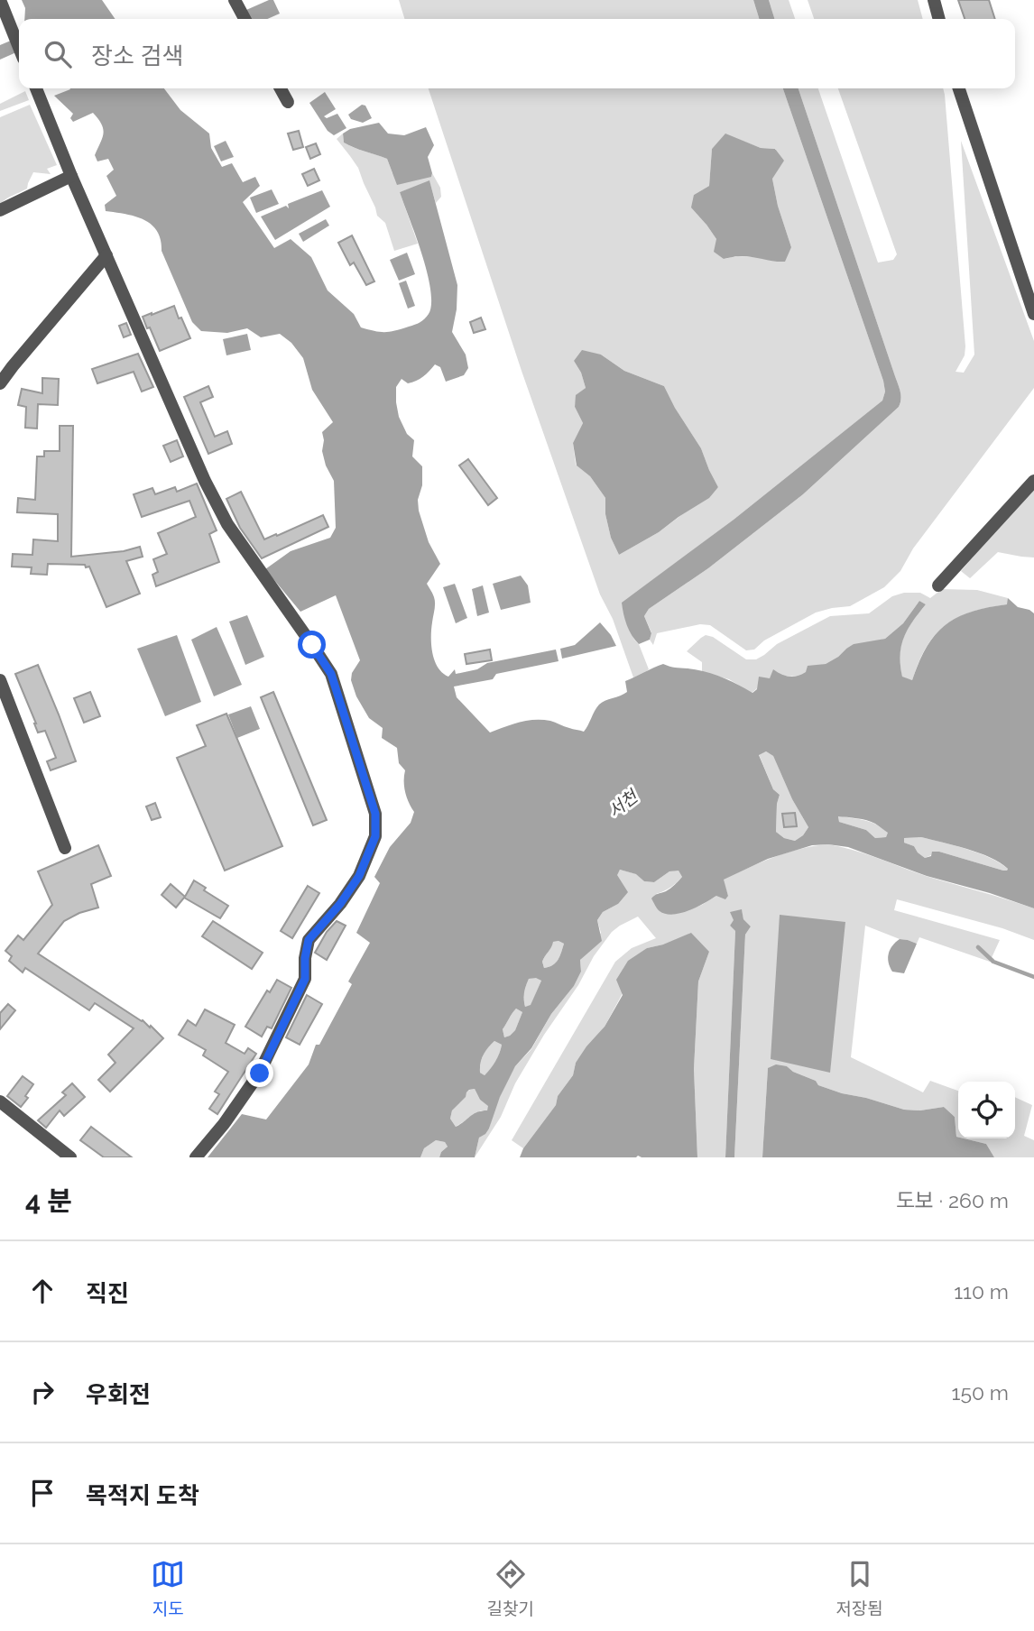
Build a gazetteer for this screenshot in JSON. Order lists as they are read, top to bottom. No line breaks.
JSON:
{"water":["서천"],"page":{"search":"장소 검색","heading":["4 분","도보 · 260 m"],"list":[["직진","110 m"],["우회전","150 m"],"목적지 도착"],"nav":["지도","길찾기","저장됨"]}}
